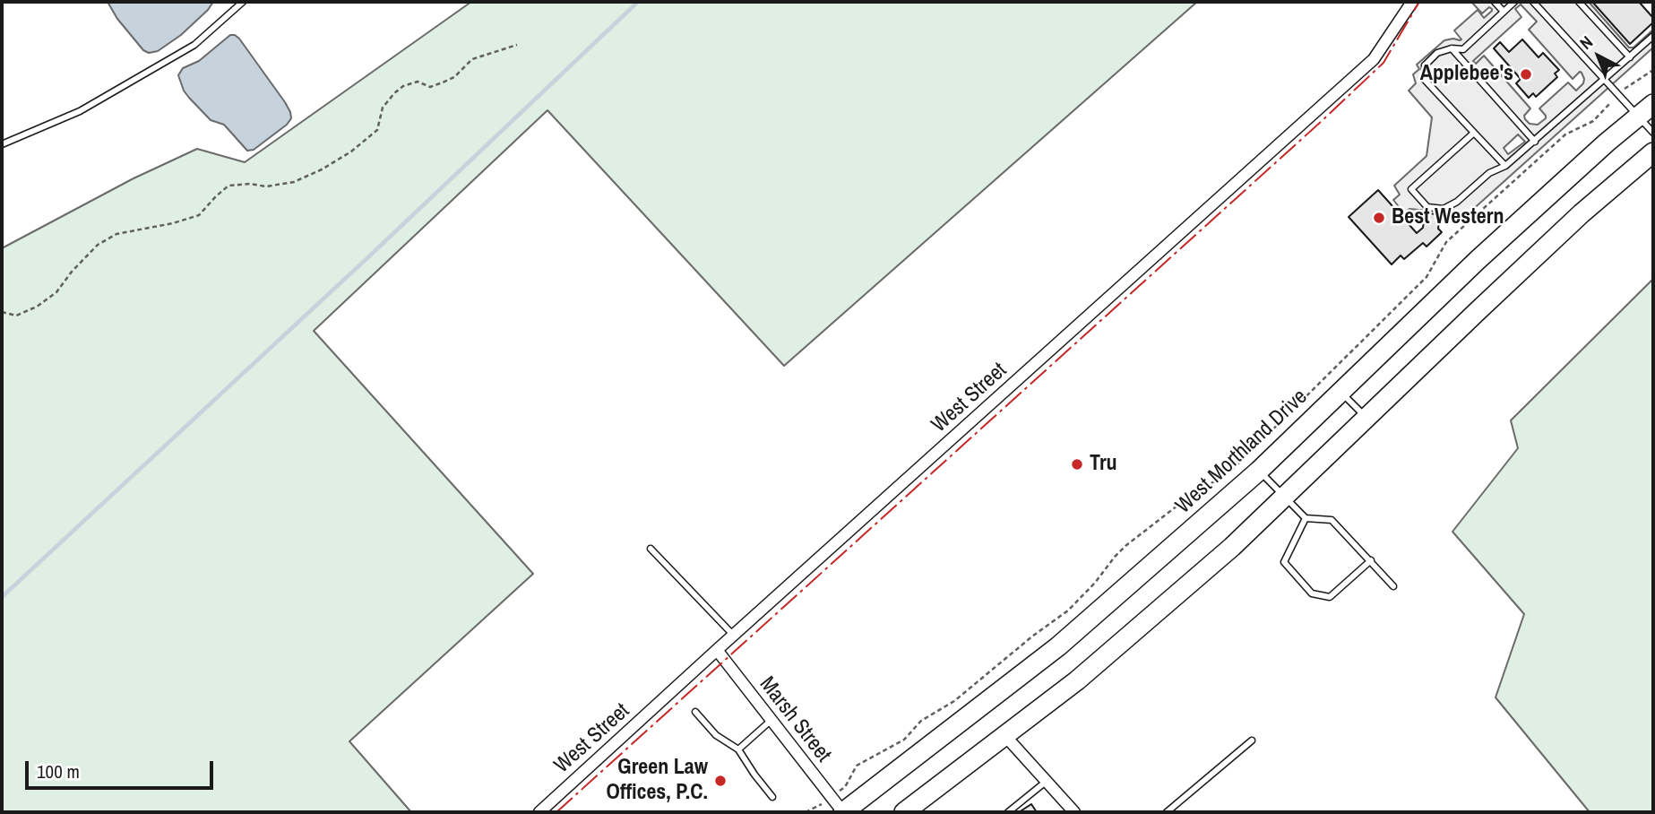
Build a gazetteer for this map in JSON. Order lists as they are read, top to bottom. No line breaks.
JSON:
{"streets":{"highway":["West Morthland Drive"],"street":["West Street","Marsh Street"]},"crossings":[["West Street","Marsh Street"],["West Morthland Drive","Marsh Street"]],"places":["Applebee's","Best Western","Tru","Green Law Offices, P.C."],"scale_bar":"100 m","north":"top left"}
